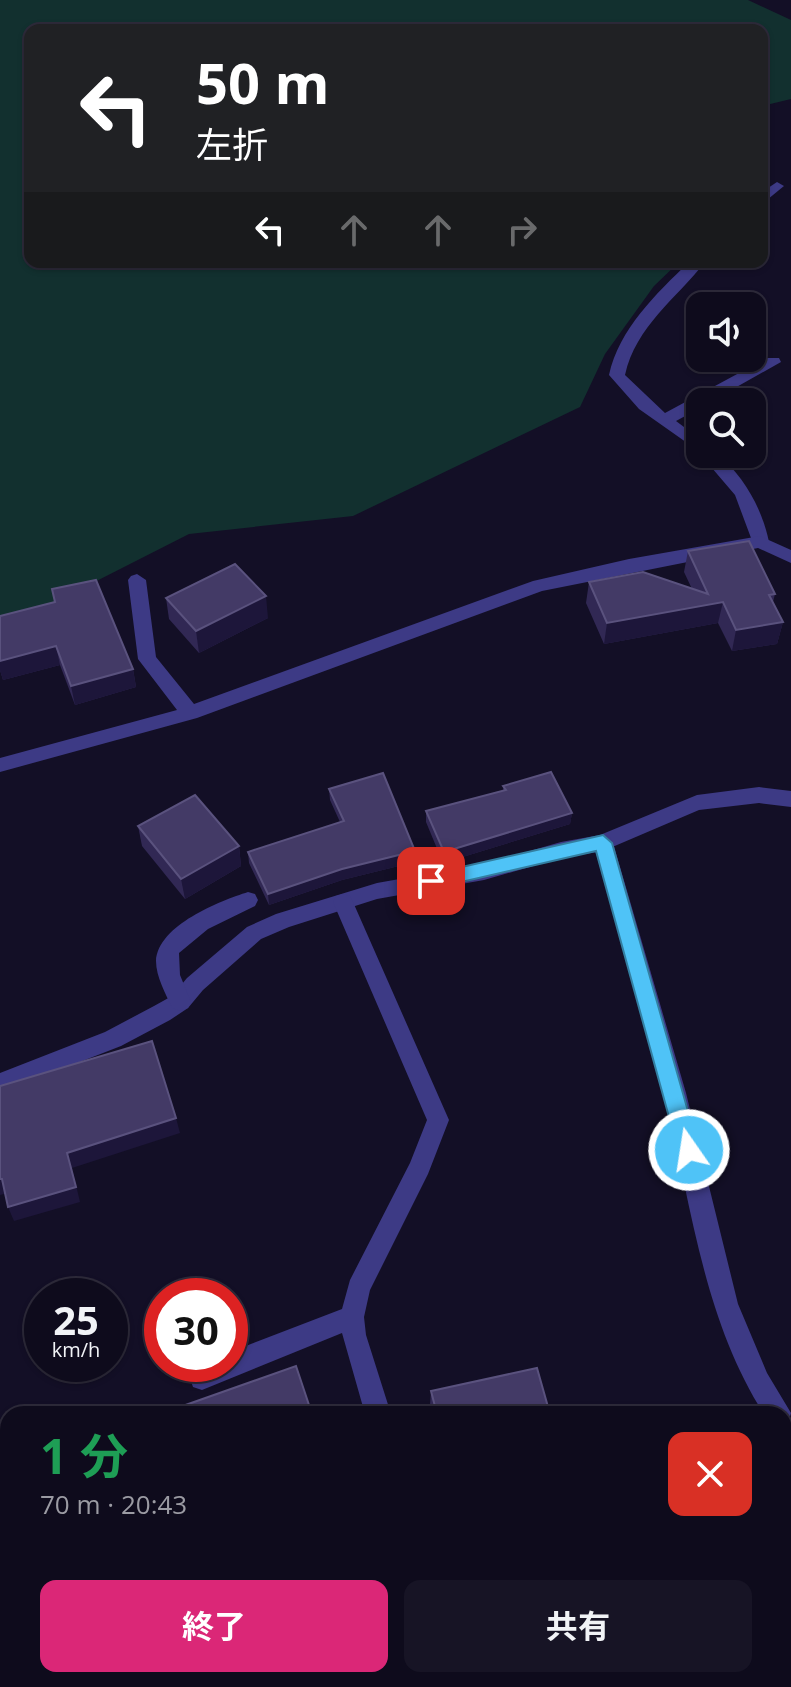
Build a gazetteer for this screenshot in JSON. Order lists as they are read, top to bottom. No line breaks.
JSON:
{"page":{"turn":["50 m","左折"],"speed":"25 km/h","limit":"30","heading":["1 分","70 m · 20:43"],"buttons":["終了","共有"]}}
